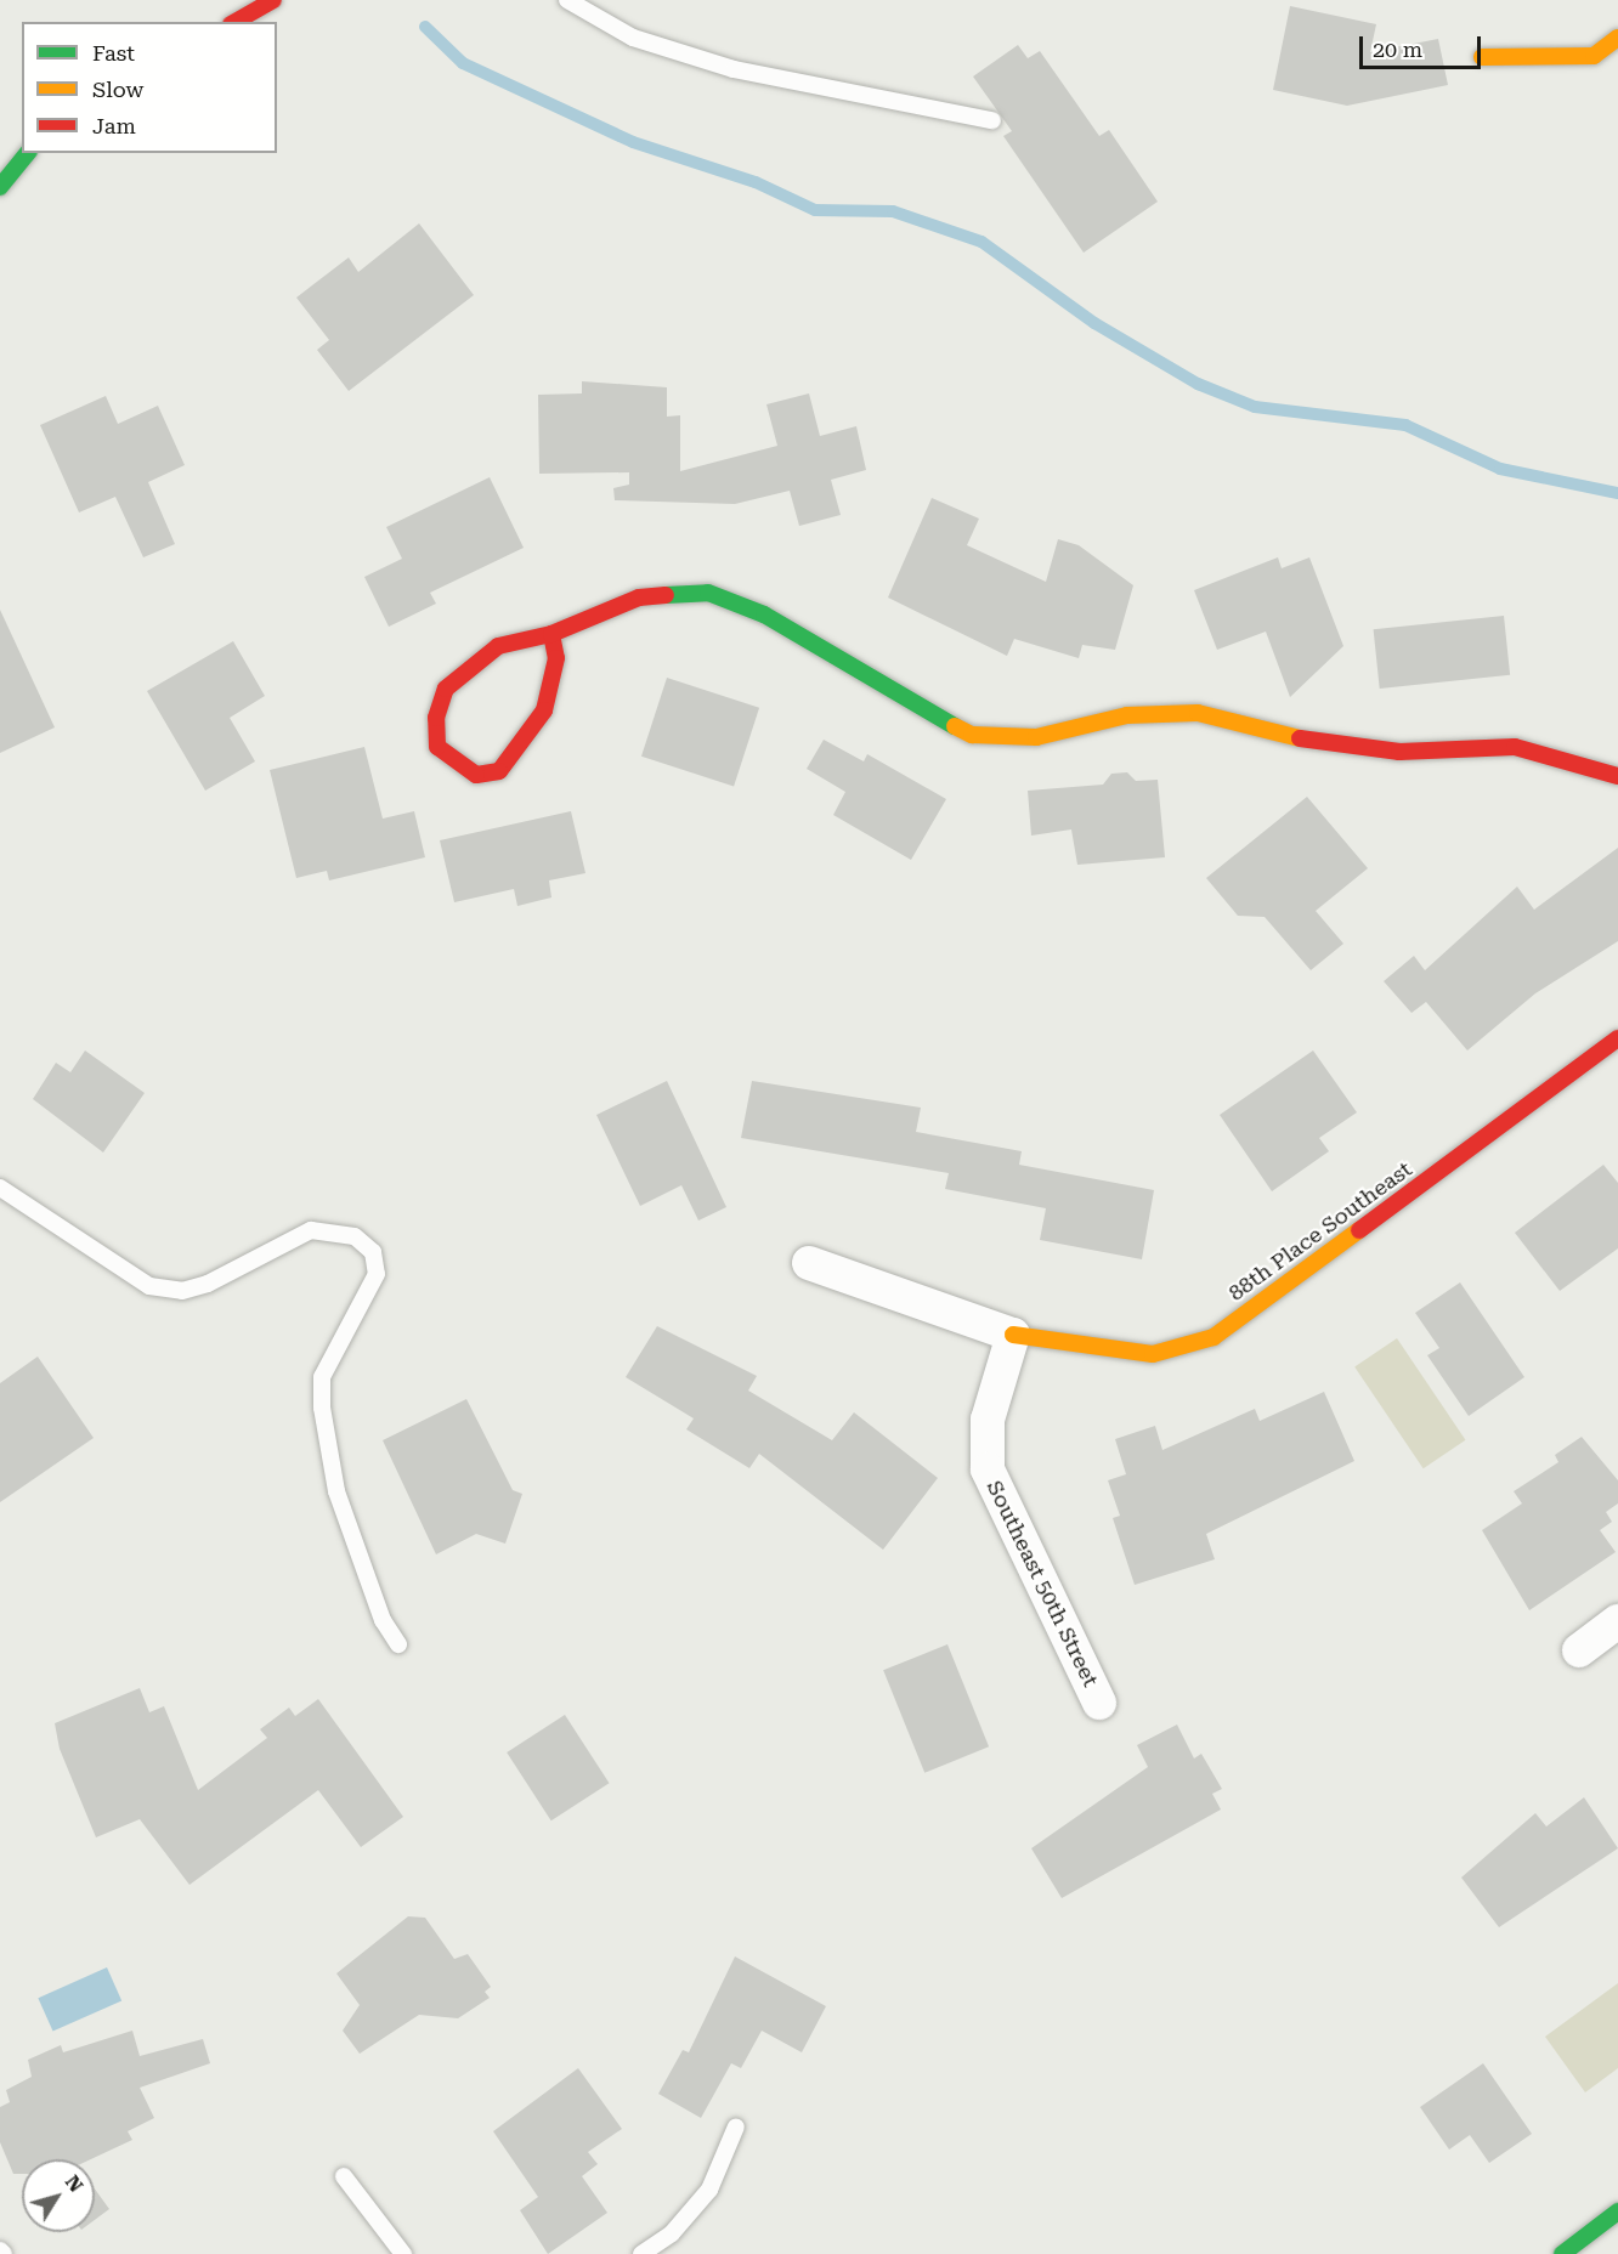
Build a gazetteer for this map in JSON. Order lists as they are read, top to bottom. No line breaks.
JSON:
{"streets":{"street":["88th Place Southeast","Southeast 50th Street"]},"crossings":[["88th Place Southeast","Southeast 50th Street"]],"legend":["Fast","Slow","Jam"],"scale_bar":"20 m","north":"top right"}
